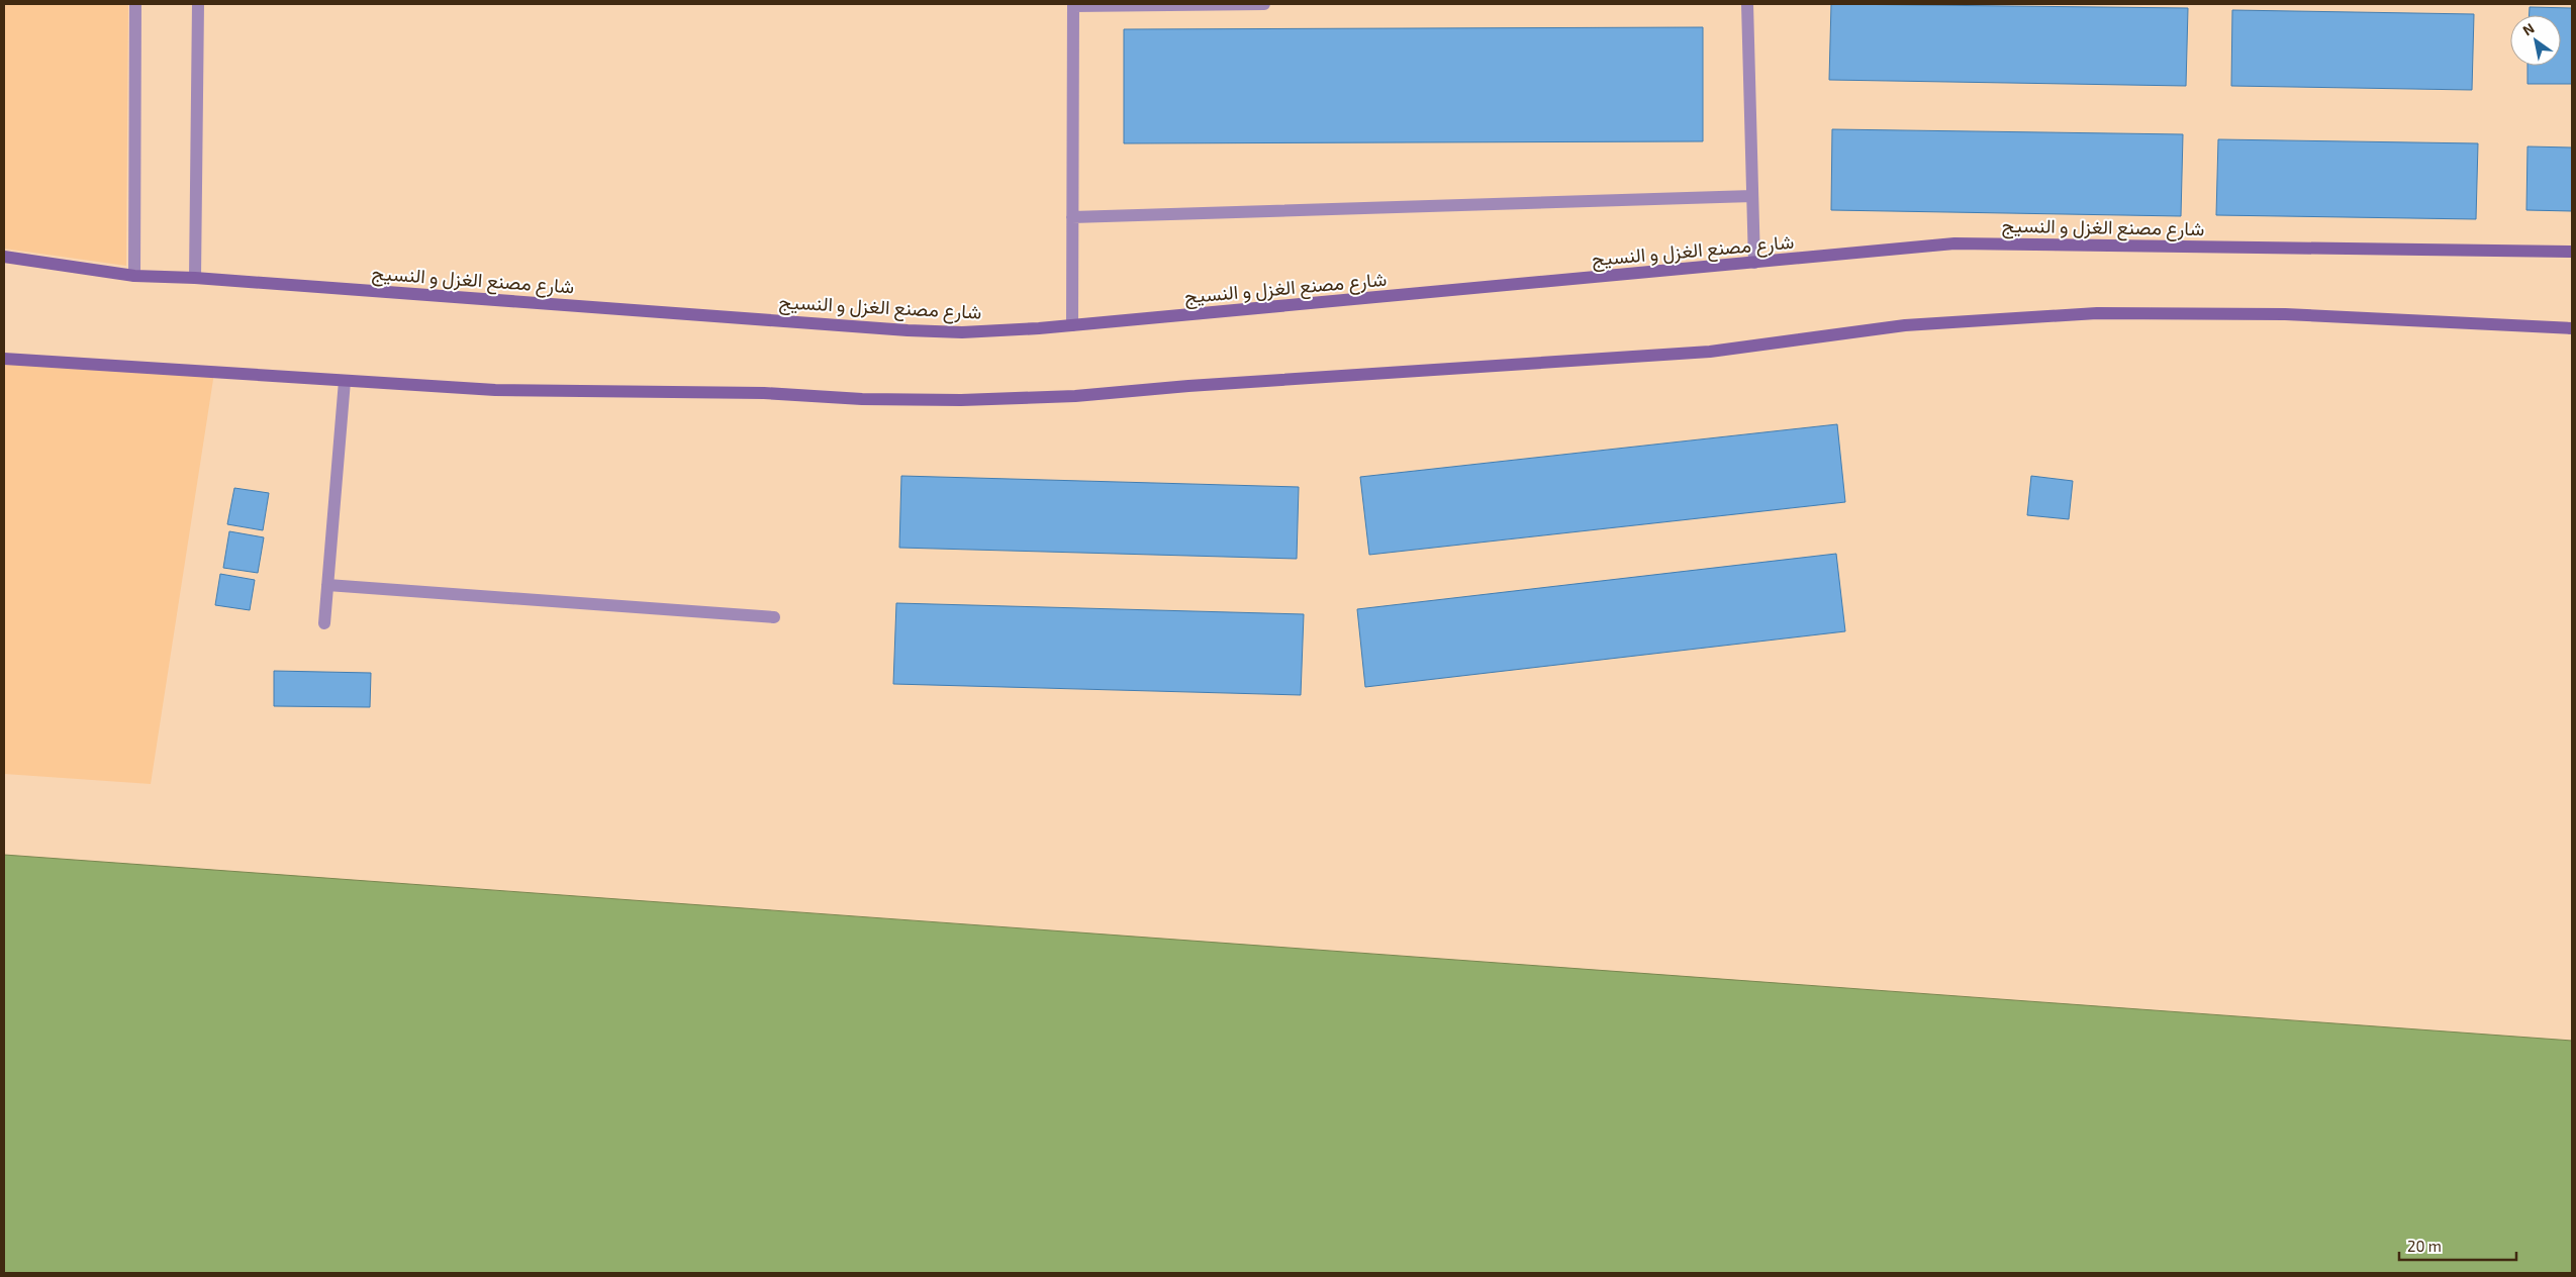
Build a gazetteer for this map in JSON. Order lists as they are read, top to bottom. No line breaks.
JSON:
{"streets":{"main road":["شارع مصنع الغزل و النسيج"]},"scale_bar":"20 m","north":"top left"}
